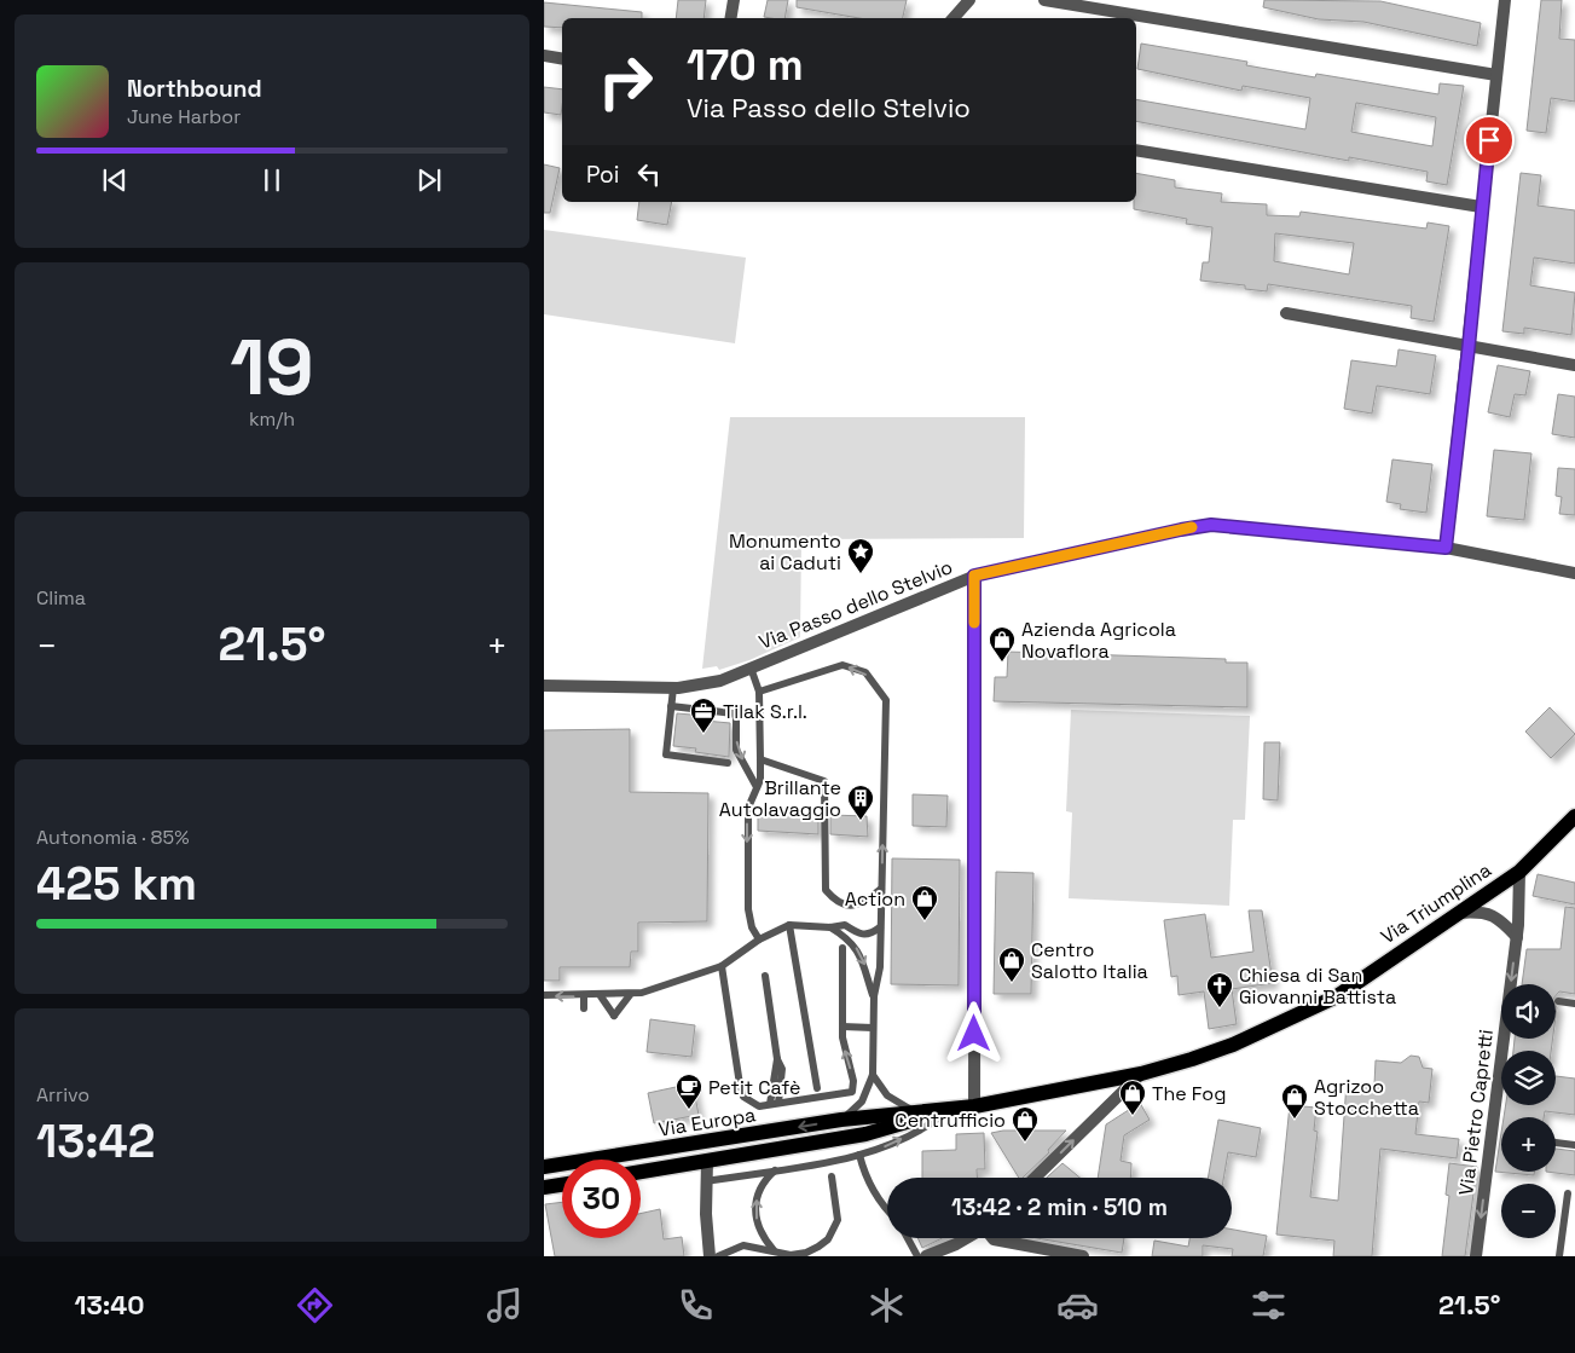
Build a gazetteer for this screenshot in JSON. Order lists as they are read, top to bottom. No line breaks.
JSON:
{"streets":{"main road":["Via Triumplina","Via Europa"],"street":["Via Passo dello Stelvio","Via Pietro Capretti"]},"crossings":[["Via Triumplina","Via Pietro Capretti"],["Via Triumplina","Via Europa"]],"one_way":["Via Pietro Capretti"],"places":{"place":["Monumento ai Caduti"],"shop":["Azienda Agricola Novaflora","Action","Centro Salotto Italia","The Fog","Agrizoo Stocchetta","Centrufficio"],"office":["Tilak S.r.l."],"building":["Brillante Autolavaggio"],"church":["Chiesa di San Giovanni Battista"],"cafe":["Petit Cafè"]},"page":{"turn":["170 m","Via Passo dello Stelvio"],"song":["Northbound","June Harbor"],"then":"Poi","tile":[["19","km/h"],"Clima",["Autonomia · 85%","425 km"],["Arrivo","13:42"]],"heat":["−","21.5°","+"],"map_buttons":["+","−"],"limit":"30","trip":"13:42 · 2 min · 510 m","tabs":["13:40","21.5°"]}}
